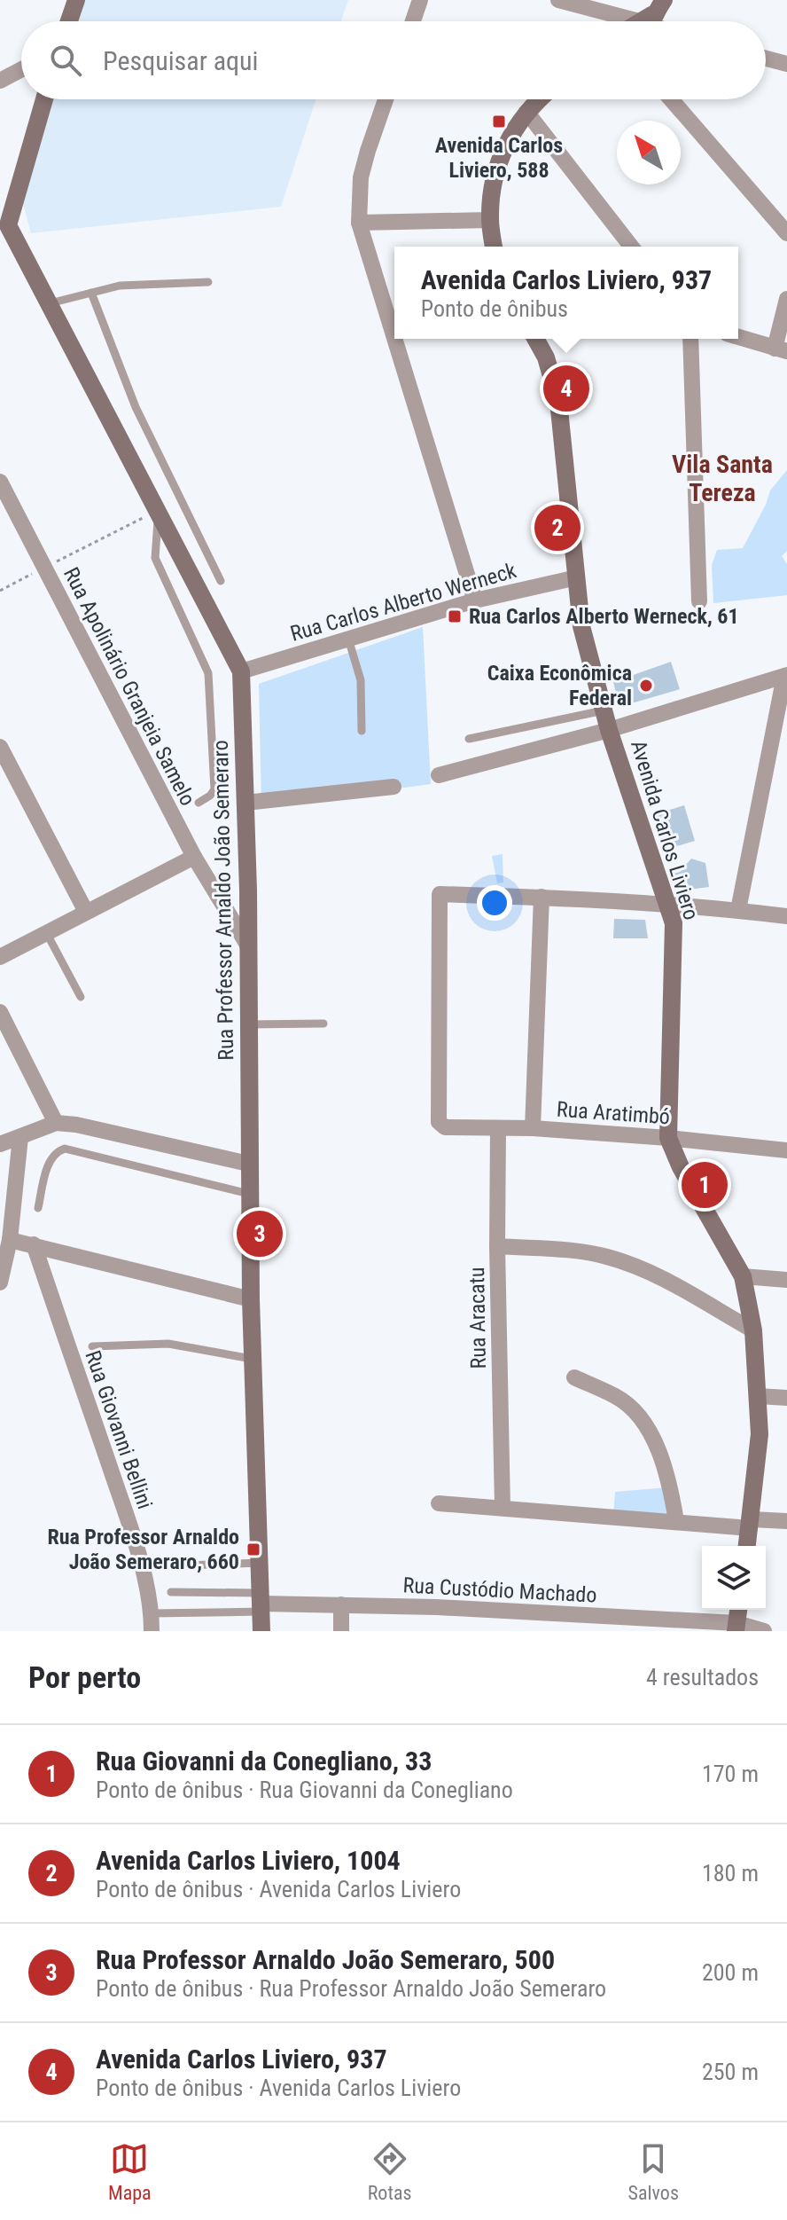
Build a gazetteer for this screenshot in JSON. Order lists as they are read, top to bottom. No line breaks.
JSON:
{"streets":{"main road":["Avenida Carlos Liviero","Rua Professor Arnaldo João Semeraro"],"street":["Rua Carlos Alberto Werneck","Rua Apolinário Granjeia Samelo","Rua Aratimbó","Rua Aracatu","Rua Giovanni Bellini","Rua Custódio Machado"]},"crossings":[["Rua Carlos Alberto Werneck","Avenida Carlos Liviero"],["Rua Carlos Alberto Werneck","Rua Professor Arnaldo João Semeraro"],["Rua Apolinário Granjeia Samelo","Rua Professor Arnaldo João Semeraro"],["Avenida Carlos Liviero","Rua Aratimbó"],["Rua Professor Arnaldo João Semeraro","Rua Custódio Machado"],["Rua Aratimbó","Rua Aracatu"]],"districts":["Vila Santa Tereza"],"places":{"transit":["Avenida Carlos Liviero, 588","Rua Carlos Alberto Werneck, 61","Rua Professor Arnaldo João Semeraro, 660"],"other":["Caixa Econômica Federal"]},"north":"top left","page":{"search":"Pesquisar aqui","popup":["Avenida Carlos Liviero, 937","Ponto de ônibus"],"pins":["4","2","1","3"],"heading":["Por perto","4 resultados"],"list":[{"mark":"1","name":"Rua Giovanni da Conegliano, 33","note":"Ponto de ônibus · Rua Giovanni da Conegliano","value":"170 m"},{"mark":"2","name":"Avenida Carlos Liviero, 1004","note":"Ponto de ônibus · Avenida Carlos Liviero","value":"180 m"},{"mark":"3","name":"Rua Professor Arnaldo João Semeraro, 500","note":"Ponto de ônibus · Rua Professor Arnaldo João Semeraro","value":"200 m"},{"mark":"4","name":"Avenida Carlos Liviero, 937","note":"Ponto de ônibus · Avenida Carlos Liviero","value":"250 m"}],"nav":["Mapa","Rotas","Salvos"]}}
